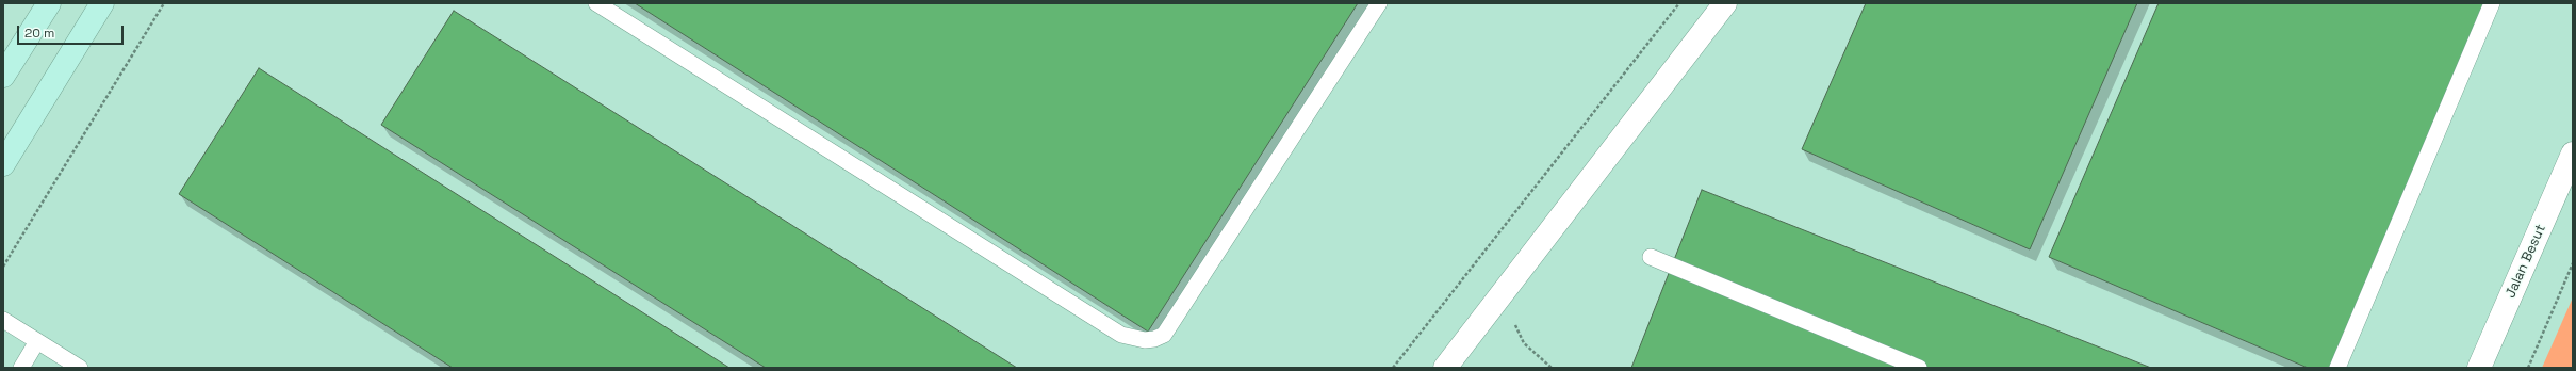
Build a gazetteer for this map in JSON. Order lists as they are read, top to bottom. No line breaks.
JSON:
{"streets":{"street":["Jalan Besut"]},"scale_bar":"20 m"}
